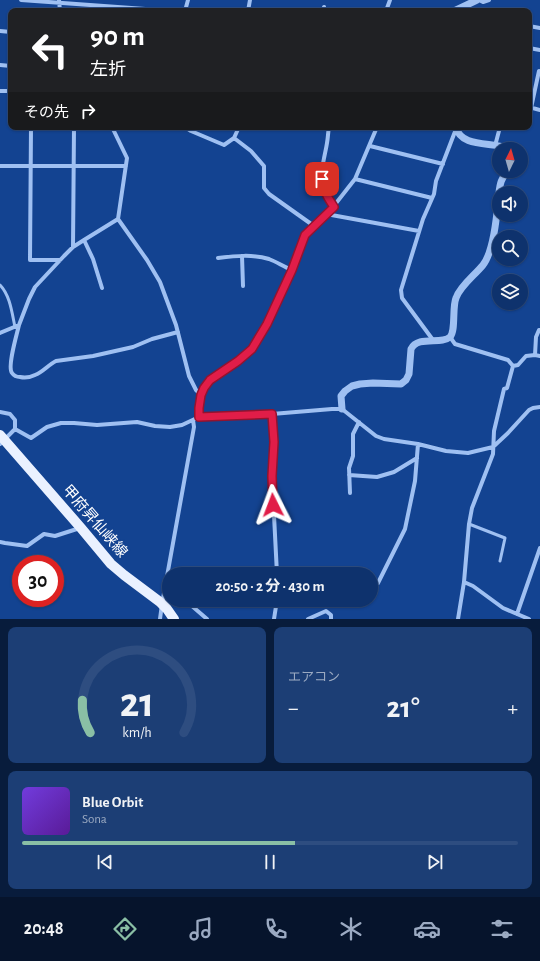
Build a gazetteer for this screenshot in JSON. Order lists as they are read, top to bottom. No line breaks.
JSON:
{"streets":{"main road":["甲府昇仙峡線"]},"north":"top","page":{"turn":["90 m","左折"],"then":"その先","limit":"30","trip":"20:50 · 2 分 · 430 m","tile":"エアコン","heat":["−","21°","+"],"song":["Blue Orbit","Sona"],"tabs":"20:48","gauge":["21","km/h"]}}
